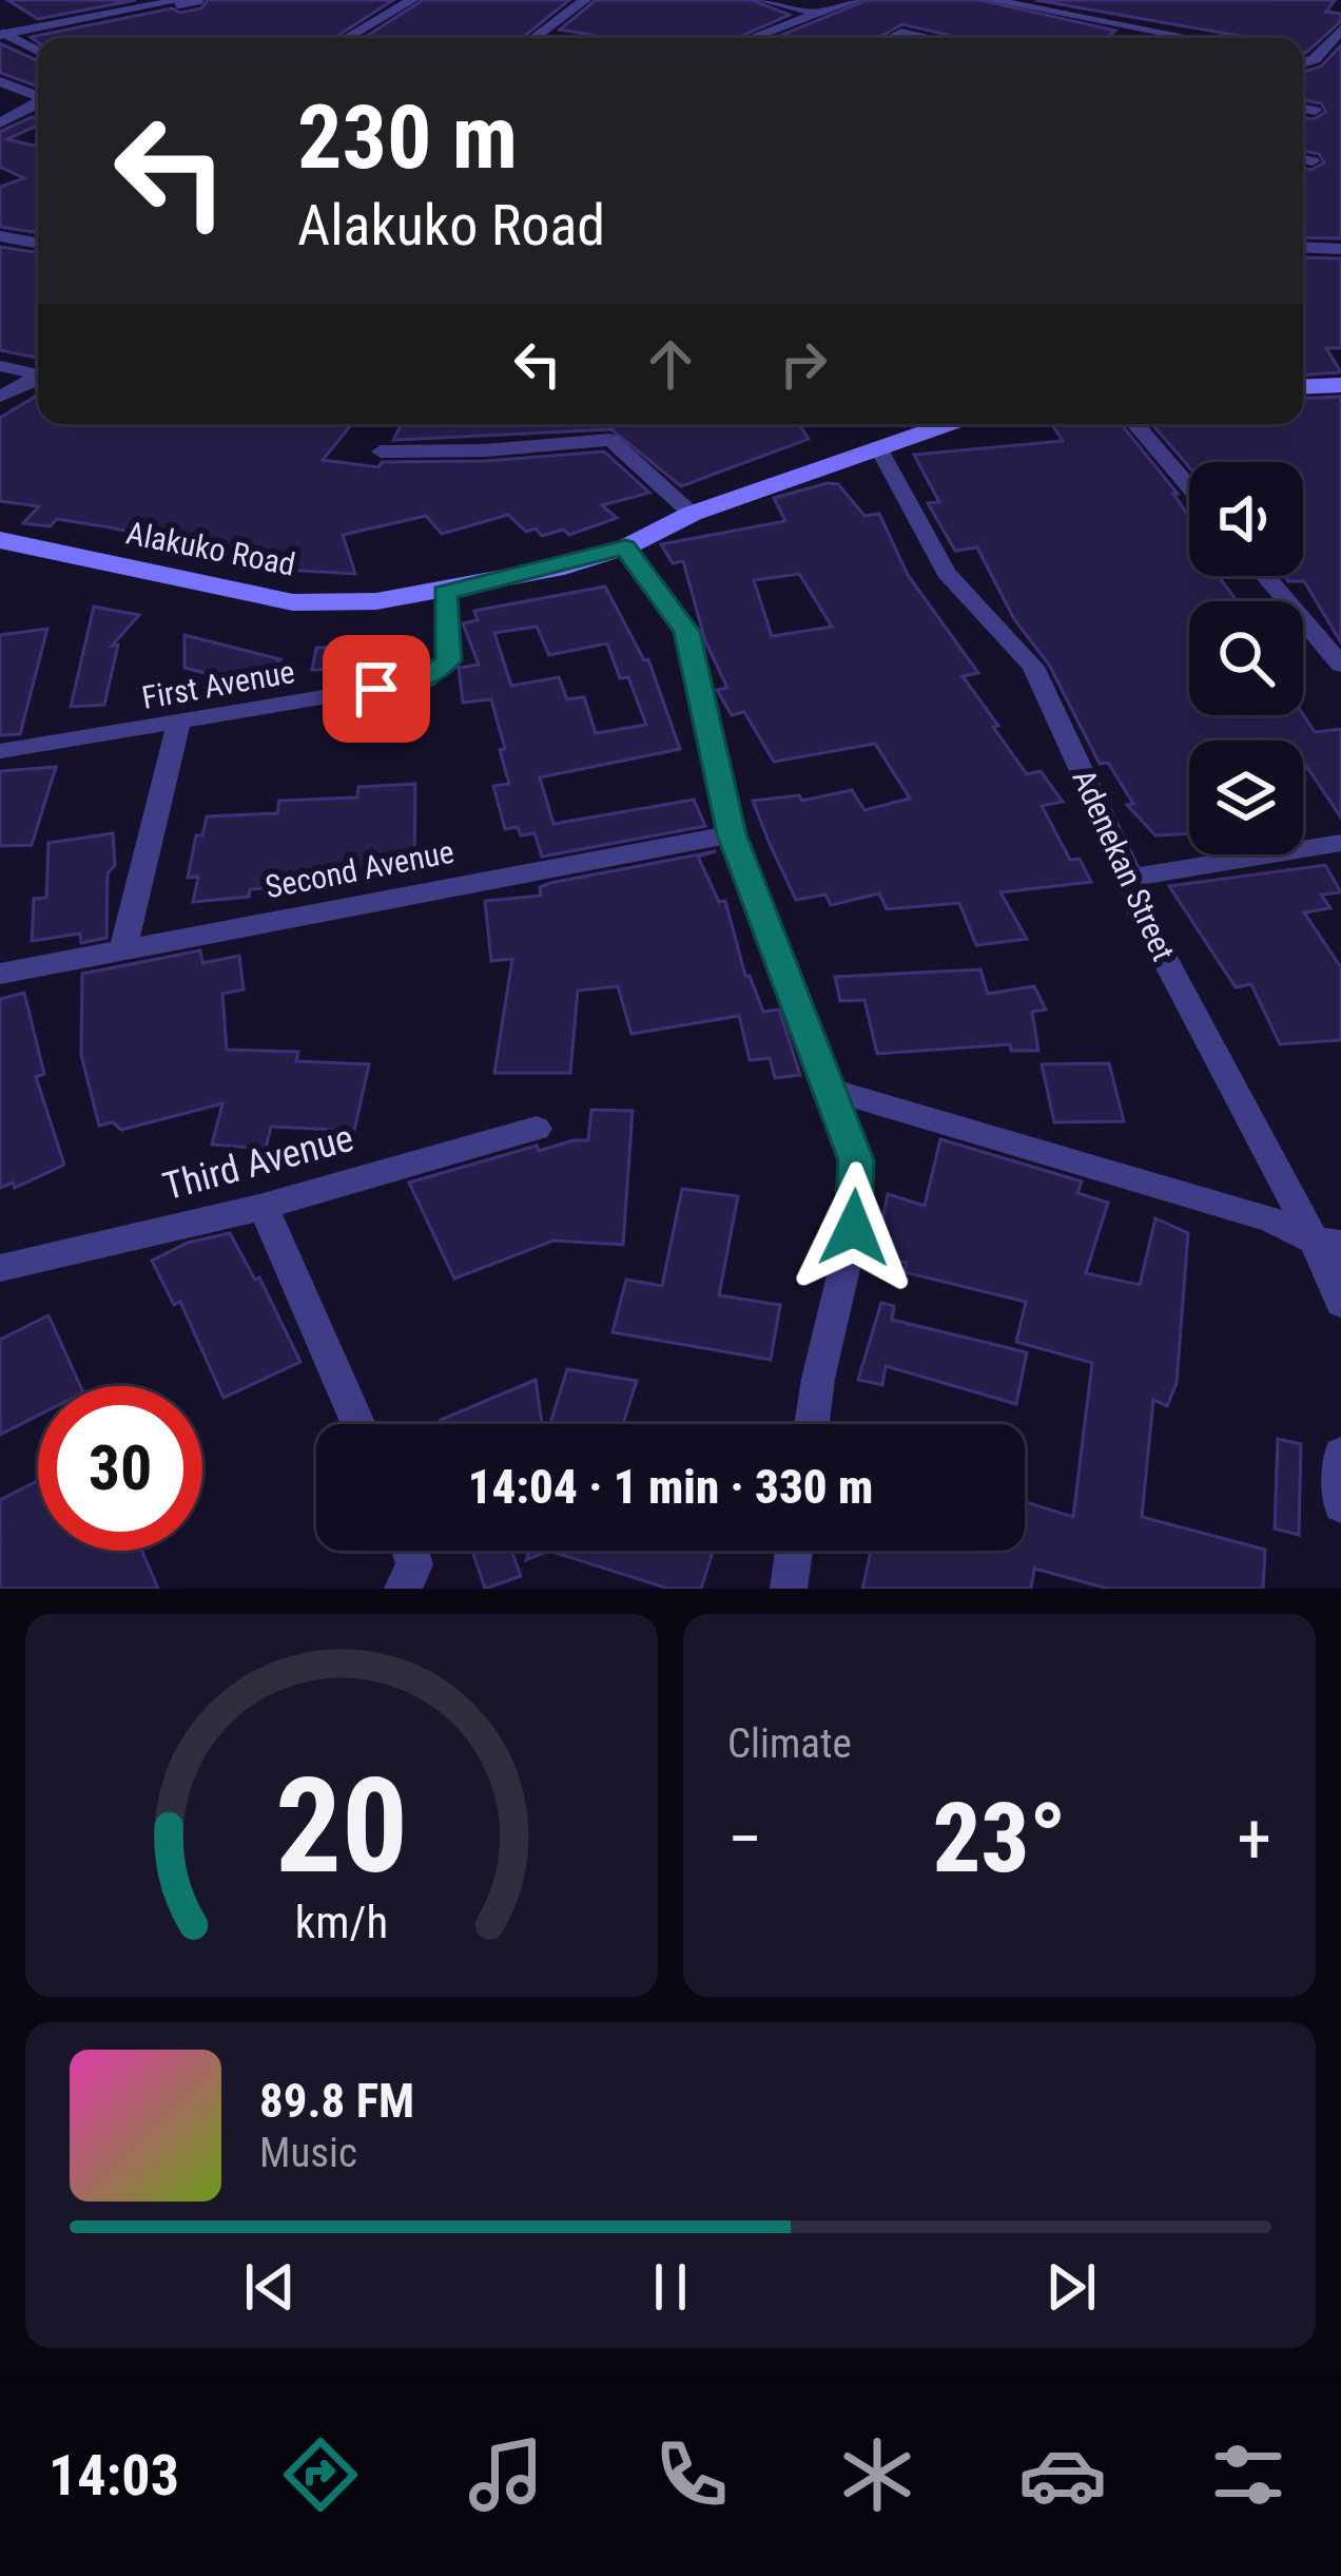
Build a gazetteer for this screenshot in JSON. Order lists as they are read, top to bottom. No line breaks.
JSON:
{"streets":{"main road":["Alakuko Road"],"street":["First Avenue","Adenekan Street","Second Avenue","Third Avenue"]},"crossings":[["Alakuko Road","First Avenue"],["Alakuko Road","Adenekan Street"]],"page":{"turn":["230 m","Alakuko Road"],"limit":"30","trip":"14:04 · 1 min · 330 m","tile":"Climate","heat":["−","23°","+"],"song":["89.8 FM","Music"],"tabs":"14:03","gauge":["20","km/h"]}}
